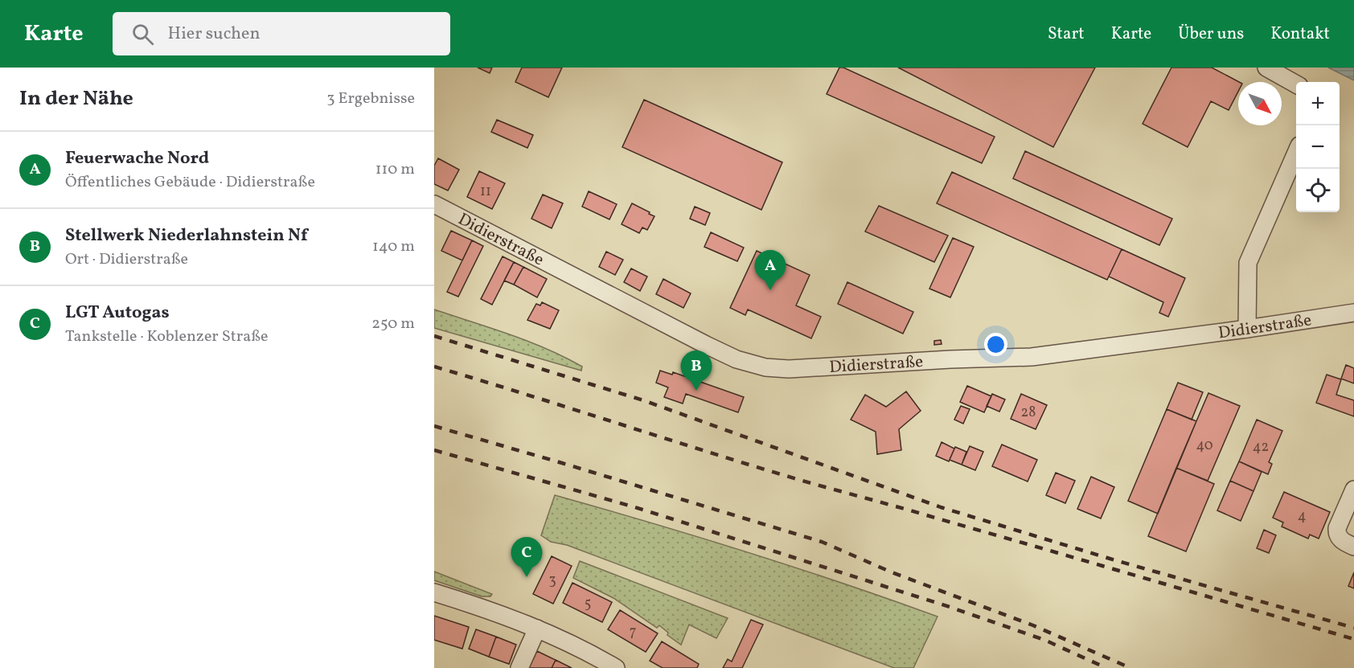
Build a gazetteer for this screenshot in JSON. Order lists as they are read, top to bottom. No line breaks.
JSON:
{"streets":{"street":["Didierstraße"]},"house_numbers":["11","28","40","42","4","3","5","7"],"north":"bottom right","page":{"header":"Karte","search":"Hier suchen","nav":["Start","Karte","Über uns","Kontakt"],"heading":["In der Nähe","3 Ergebnisse"],"map_buttons":["+","−"],"list":[{"mark":"A","name":"Feuerwache Nord","note":"Öffentliches Gebäude · Didierstraße","value":"110 m"},{"mark":"B","name":"Stellwerk Niederlahnstein Nf","note":"Ort · Didierstraße","value":"140 m"},{"mark":"C","name":"LGT Autogas","note":"Tankstelle · Koblenzer Straße","value":"250 m"}],"pins":["A","B","C"]}}
